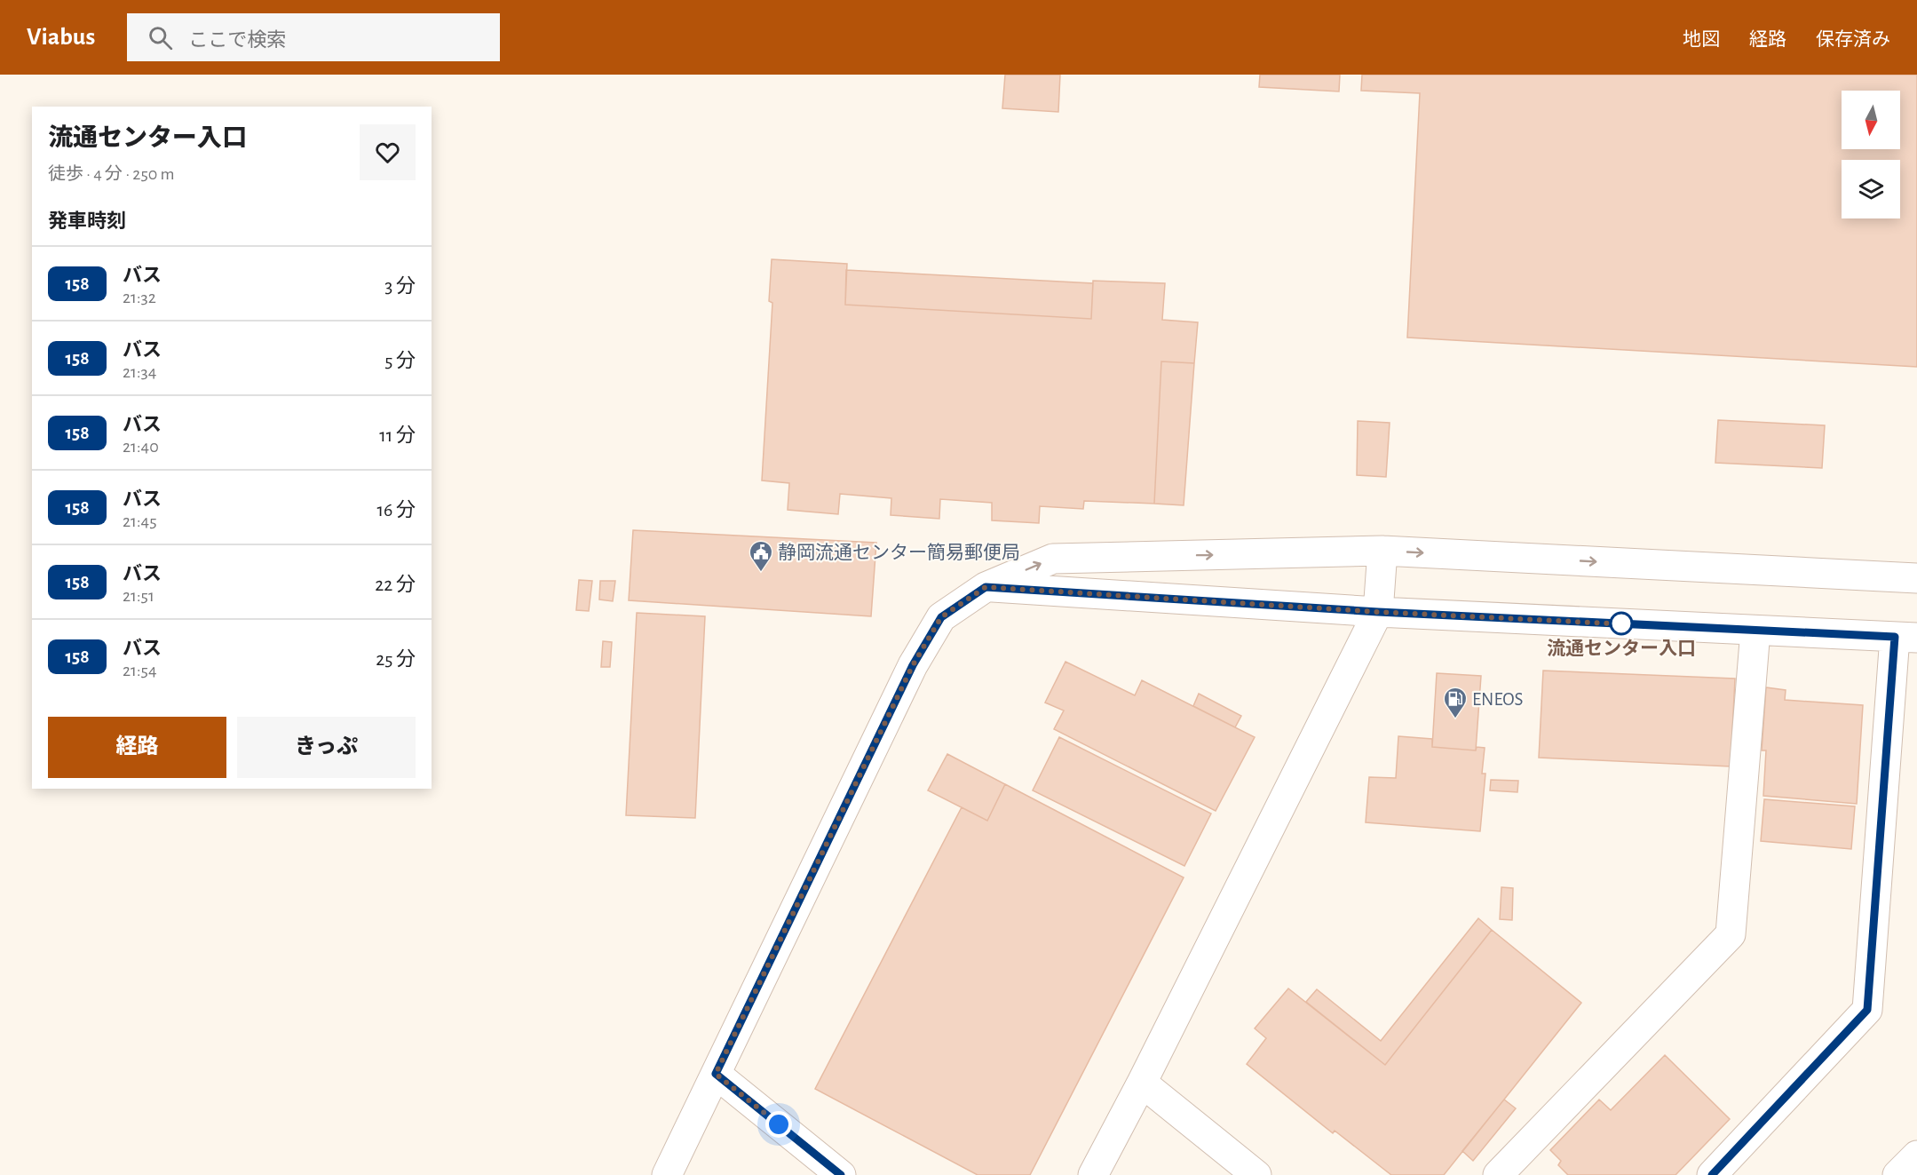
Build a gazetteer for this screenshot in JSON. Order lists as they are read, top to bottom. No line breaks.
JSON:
{"places":{"public building":["静岡流通センター簡易郵便局"],"other":["流通センター入口"],"fuel station":["ENEOS"]},"lines":["bus line 158"],"north":"bottom","page":{"header":"Viabus","search":"ここで検索","nav":["地図","経路","保存済み"],"heading":[["流通センター入口","徒歩 · 4 分 · 250 m"],"発車時刻"],"list":[{"mark":"158","name":"バス","note":"21:32","value":"3 分"},{"mark":"158","name":"バス","note":"21:34","value":"5 分"},{"mark":"158","name":"バス","note":"21:40","value":"11 分"},{"mark":"158","name":"バス","note":"21:45","value":"16 分"},{"mark":"158","name":"バス","note":"21:51","value":"22 分"},{"mark":"158","name":"バス","note":"21:54","value":"25 分"}],"buttons":["経路","きっぷ"]}}
